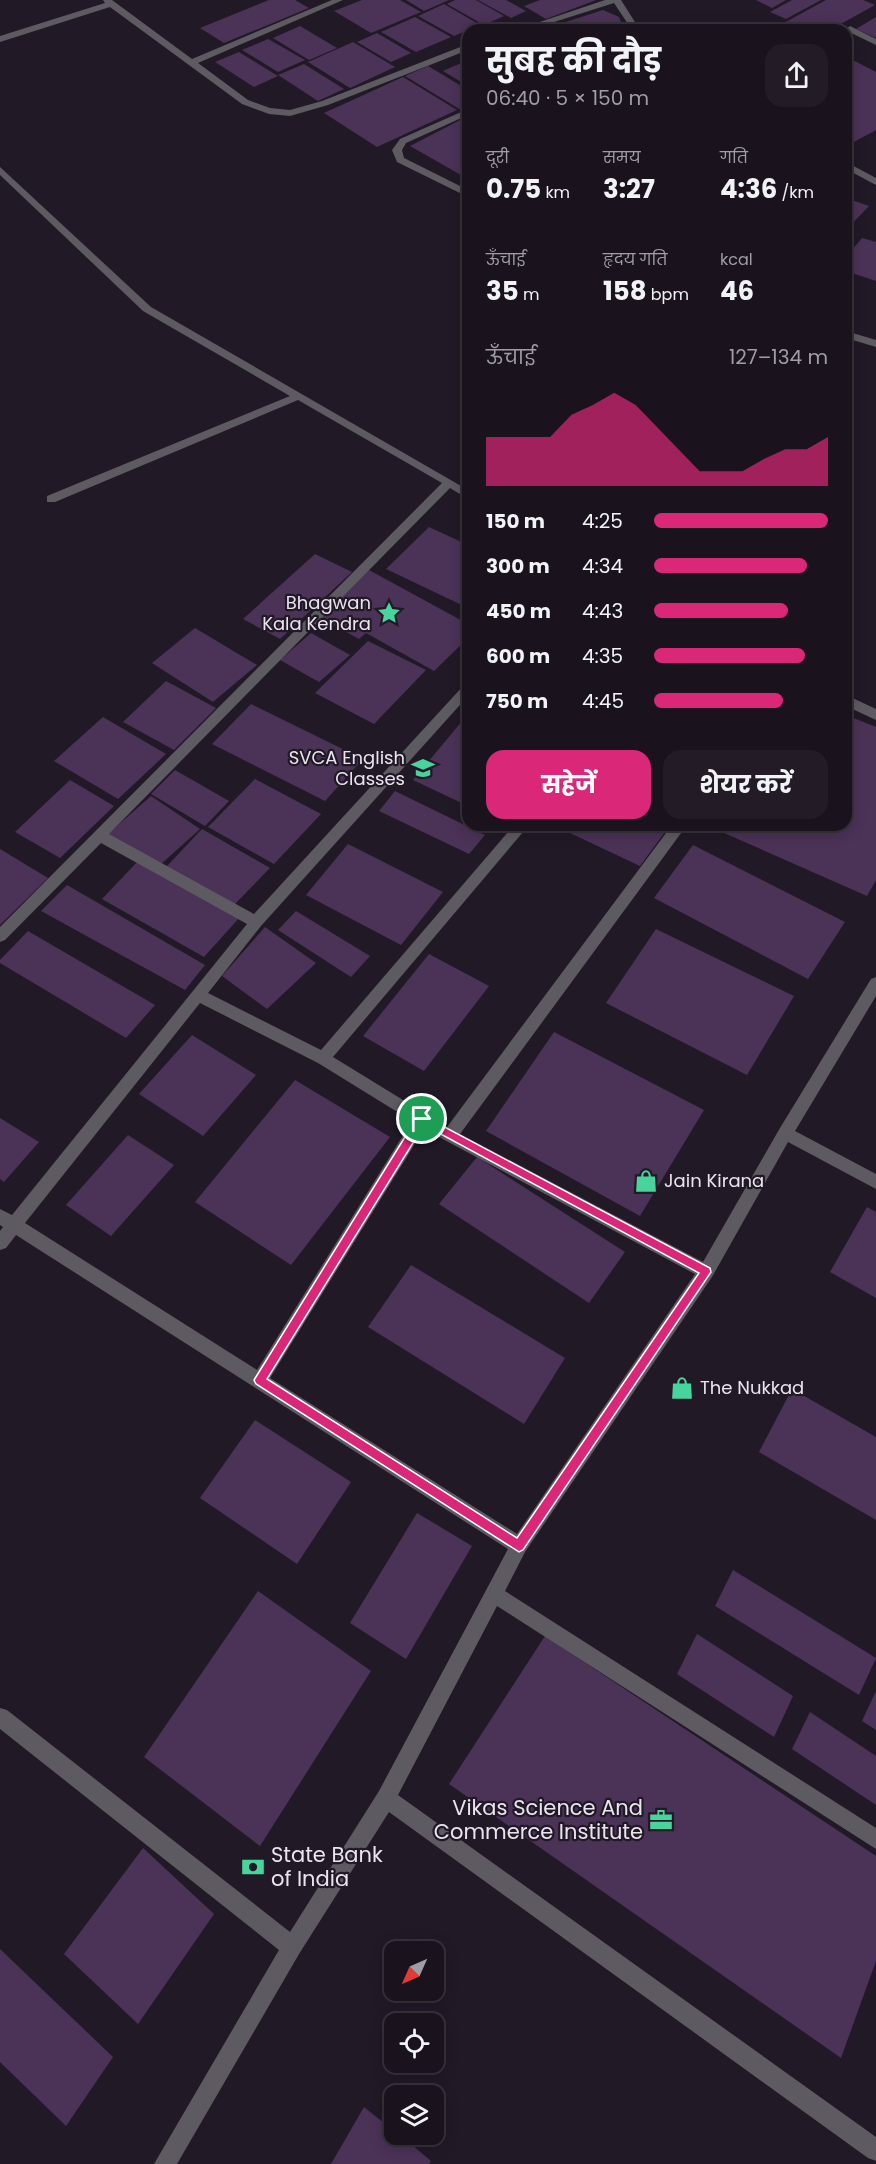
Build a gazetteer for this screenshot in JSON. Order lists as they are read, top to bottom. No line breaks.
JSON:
{"places":{"place":["Bhagwan Kala Kendra"],"school or university":["SVCA English Classes"],"shop":["Jain Kirana","The Nukkad"],"office":["Vikas Science And Commerce Institute"],"bank":["State Bank of India"]},"north":"bottom left","page":{"heading":["सुबह की दौड़","06:40 · 5 × 150 m"],"stats":[["दूरी","0.75 km"],["समय","3:27"],["गति","4:36 /km"],["ऊँचाई","35 m"],["हृदय गति","158 bpm"],["kcal","46"]],"chart":["ऊँचाई","127–134 m"],"list":[{"name":"150 m","note":"4:25"},{"name":"300 m","note":"4:34"},{"name":"450 m","note":"4:43"},{"name":"600 m","note":"4:35"},{"name":"750 m","note":"4:45"}],"buttons":["सहेजें","शेयर करें"]}}
